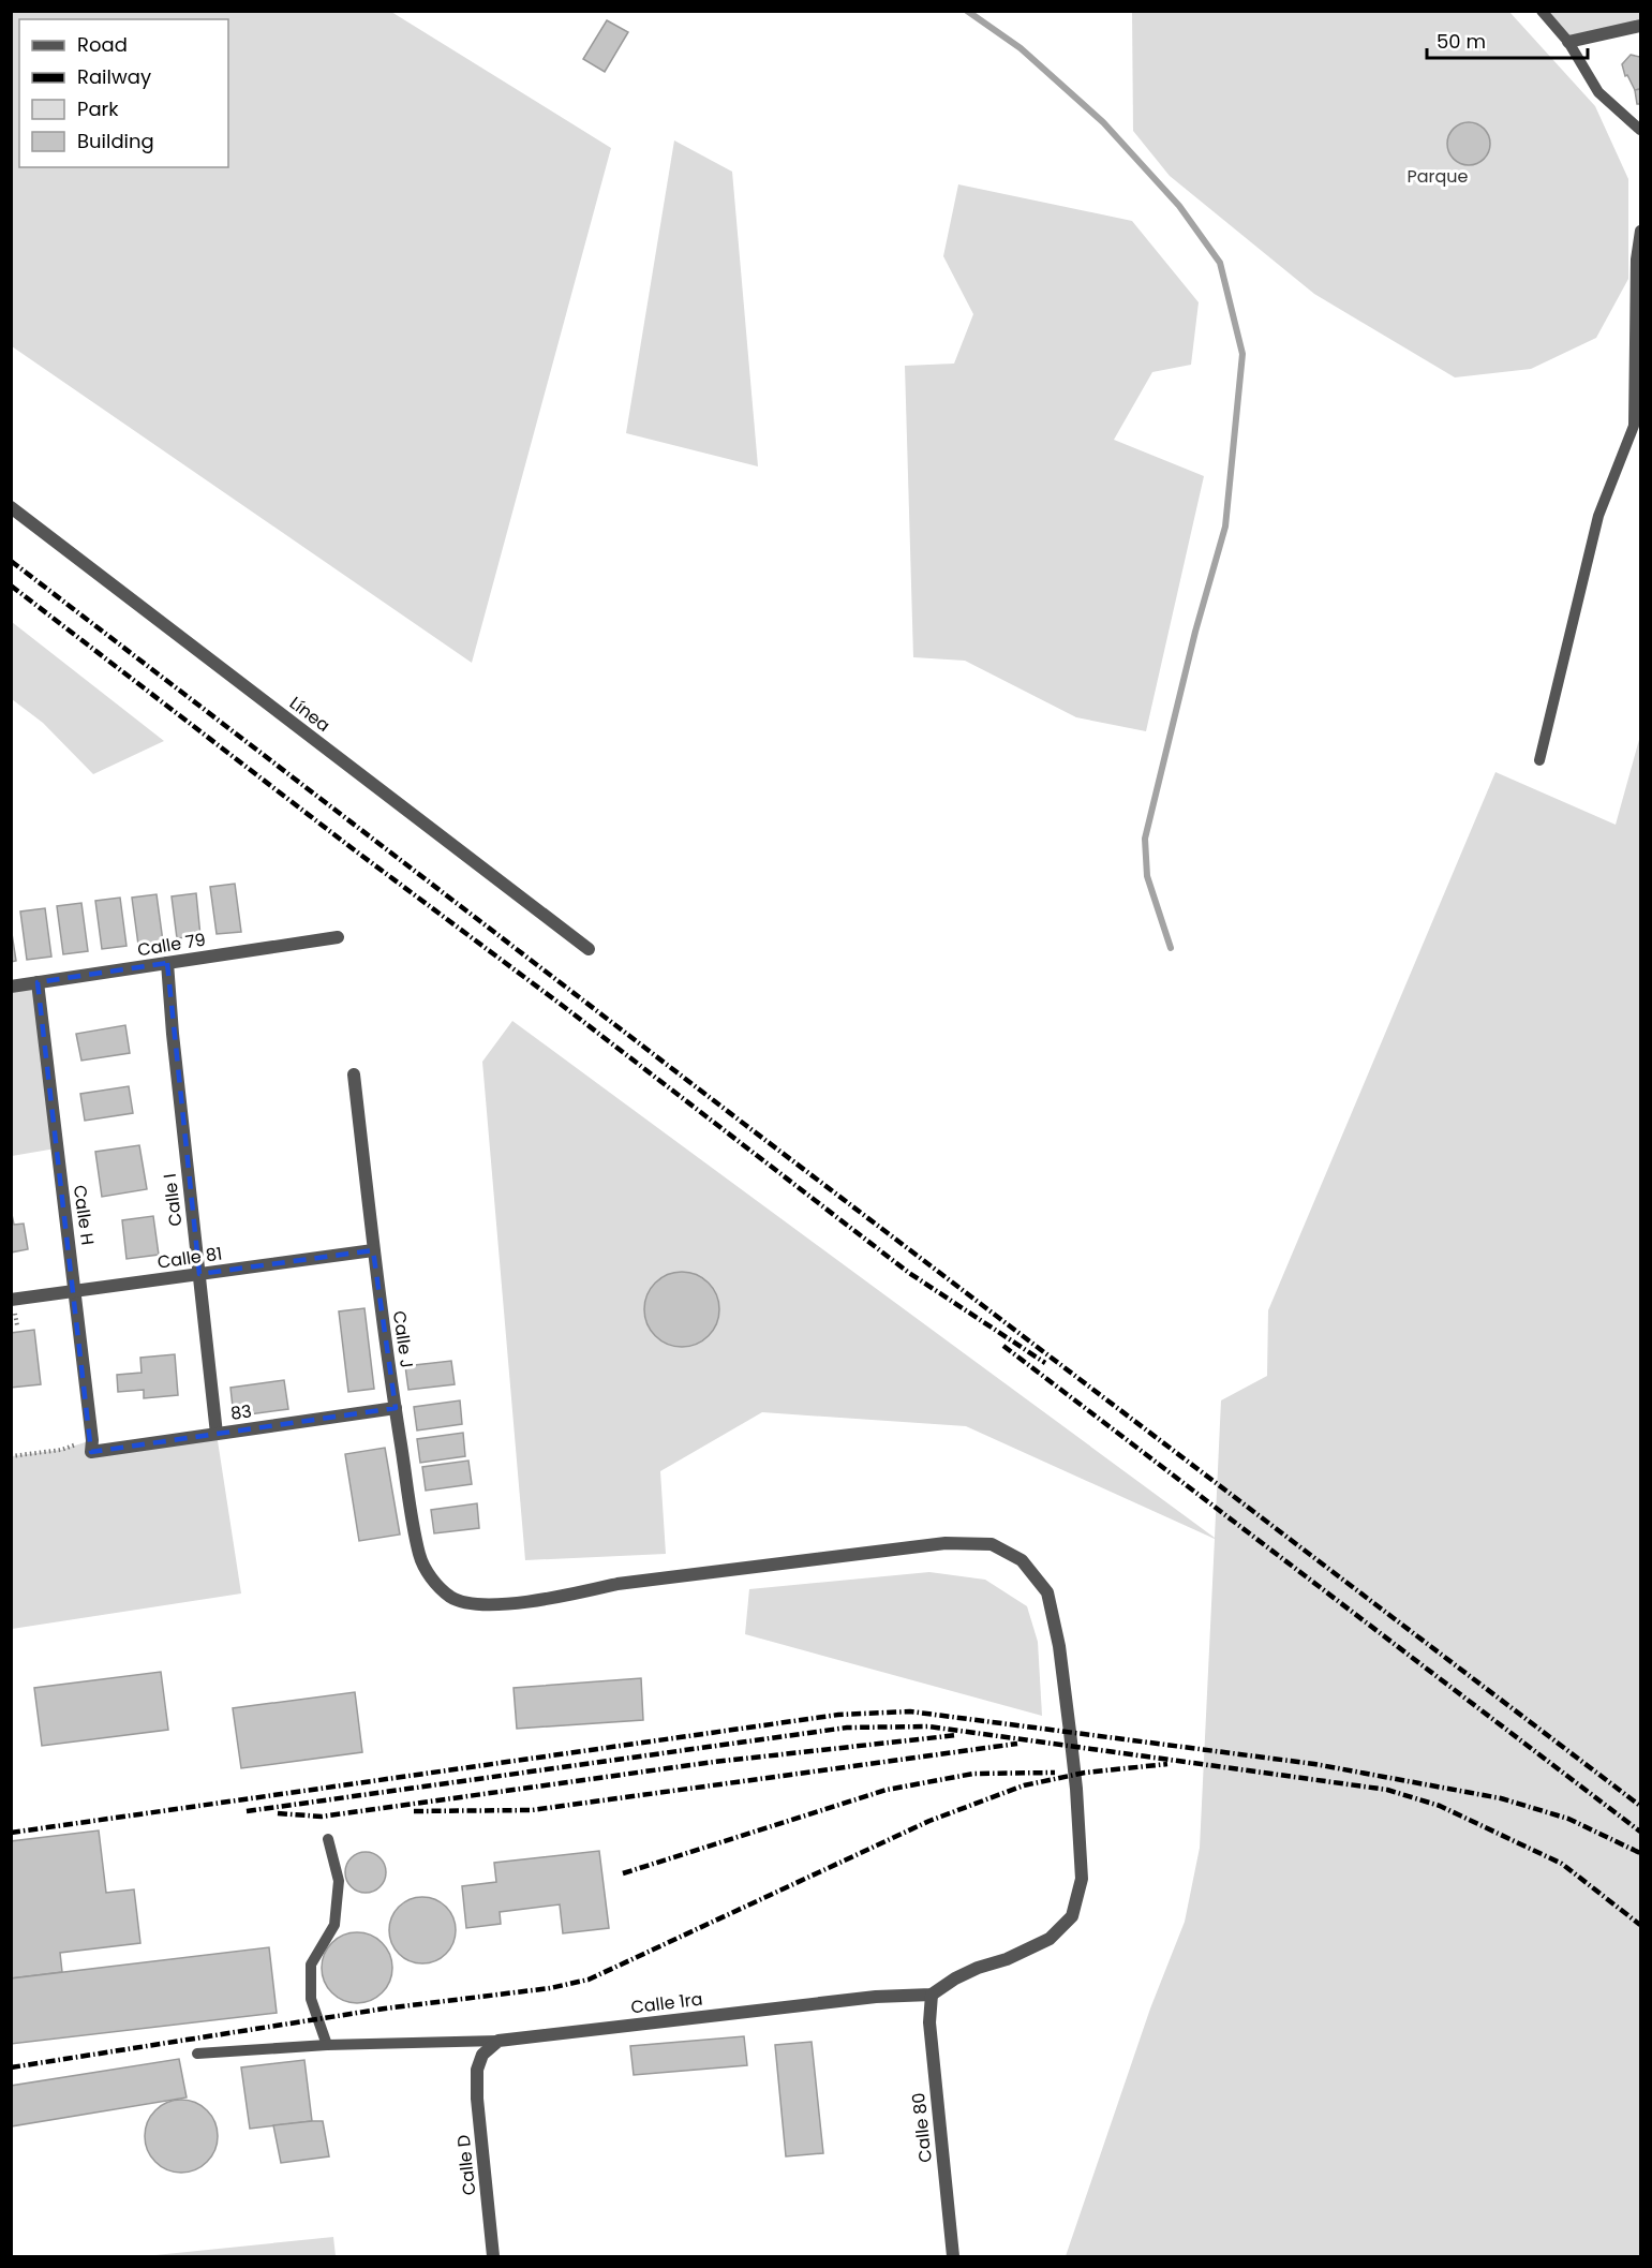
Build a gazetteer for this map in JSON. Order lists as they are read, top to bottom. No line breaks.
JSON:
{"streets":{"street":["Línea","Calle 79","Calle I","Calle H","Calle 81","Calle J","83","Calle 1ra","Calle 80","Calle D"]},"crossings":[["Calle 79","Calle I"],["Calle 79","Calle H"],["Calle I","Calle 81"],["Calle I","83"],["Calle H","Calle 81"],["Calle H","83"],["Calle 81","Calle J"],["Calle J","83"],["Calle J","Calle 1ra"],["Calle J","Calle 80"],["Calle 1ra","Calle 80"],["Calle 1ra","Calle D"]],"parks":["Parque"],"legend":["Road","Railway","Park","Building"],"scale_bar":"50 m"}
